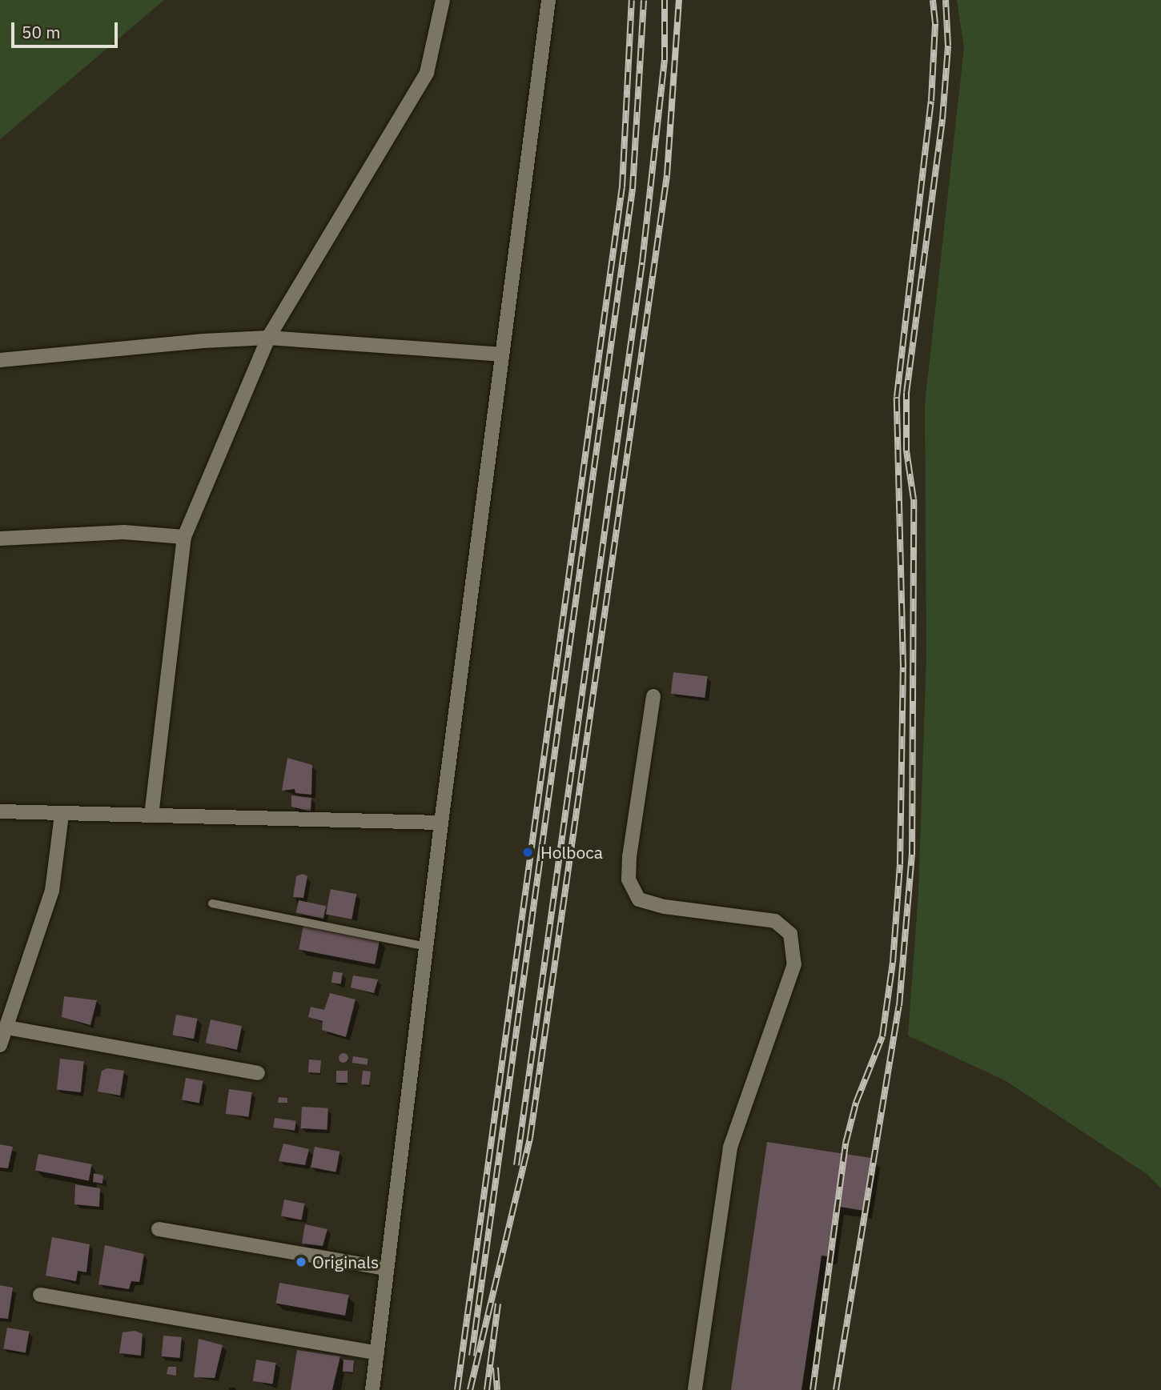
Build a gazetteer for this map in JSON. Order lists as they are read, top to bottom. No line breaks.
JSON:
{"places":["Holboca","Originals"],"scale_bar":"50 m"}
